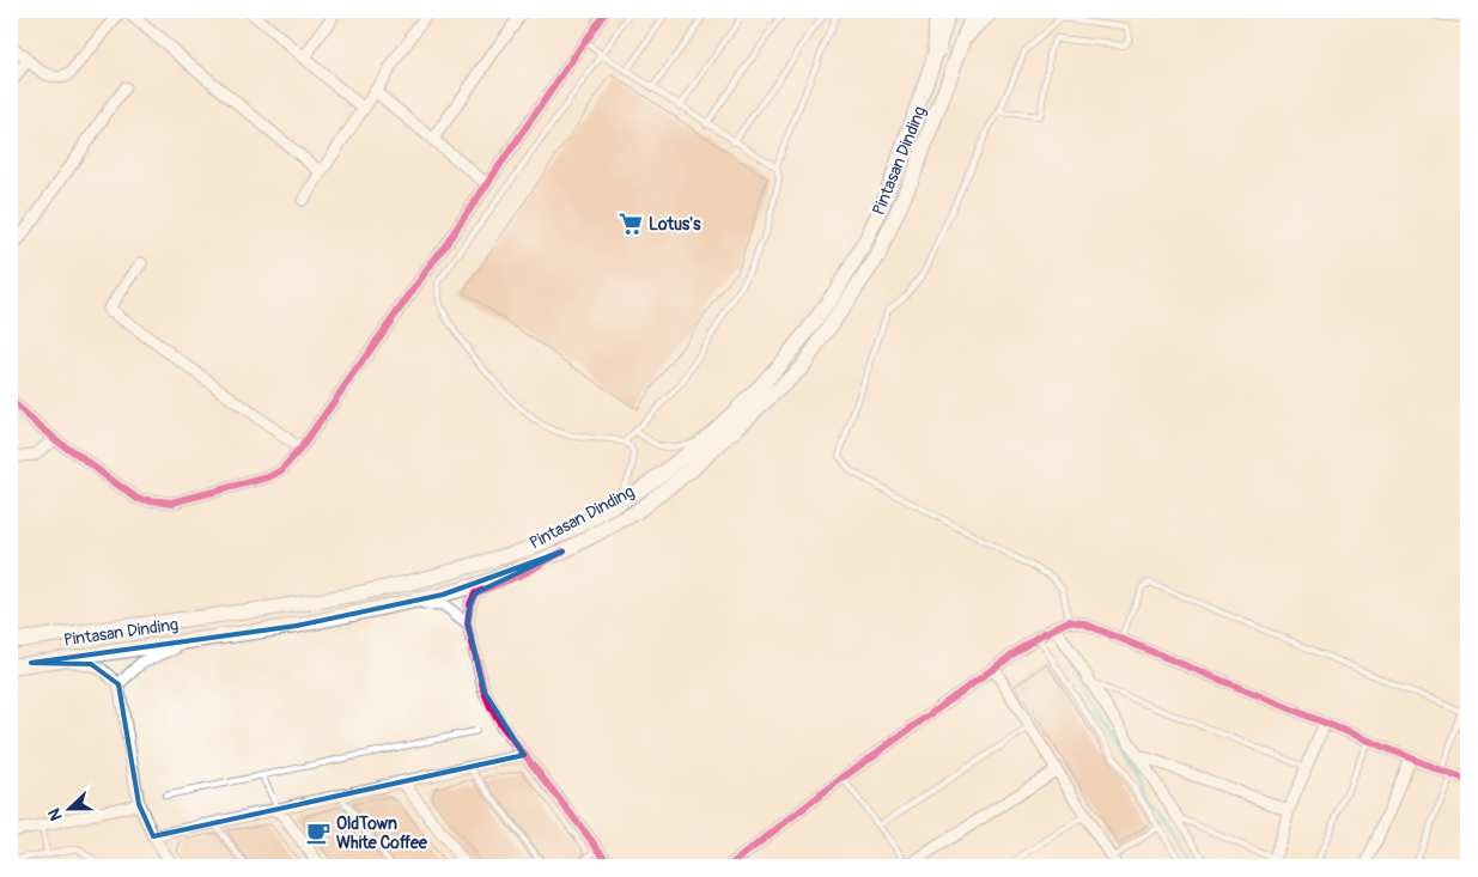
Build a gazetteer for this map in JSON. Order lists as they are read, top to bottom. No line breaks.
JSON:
{"streets":{"main road":["Pintasan Dinding"]},"places":{"supermarket":["Lotus's"],"cafe":["OldTown White Coffee"]},"north":"left"}
